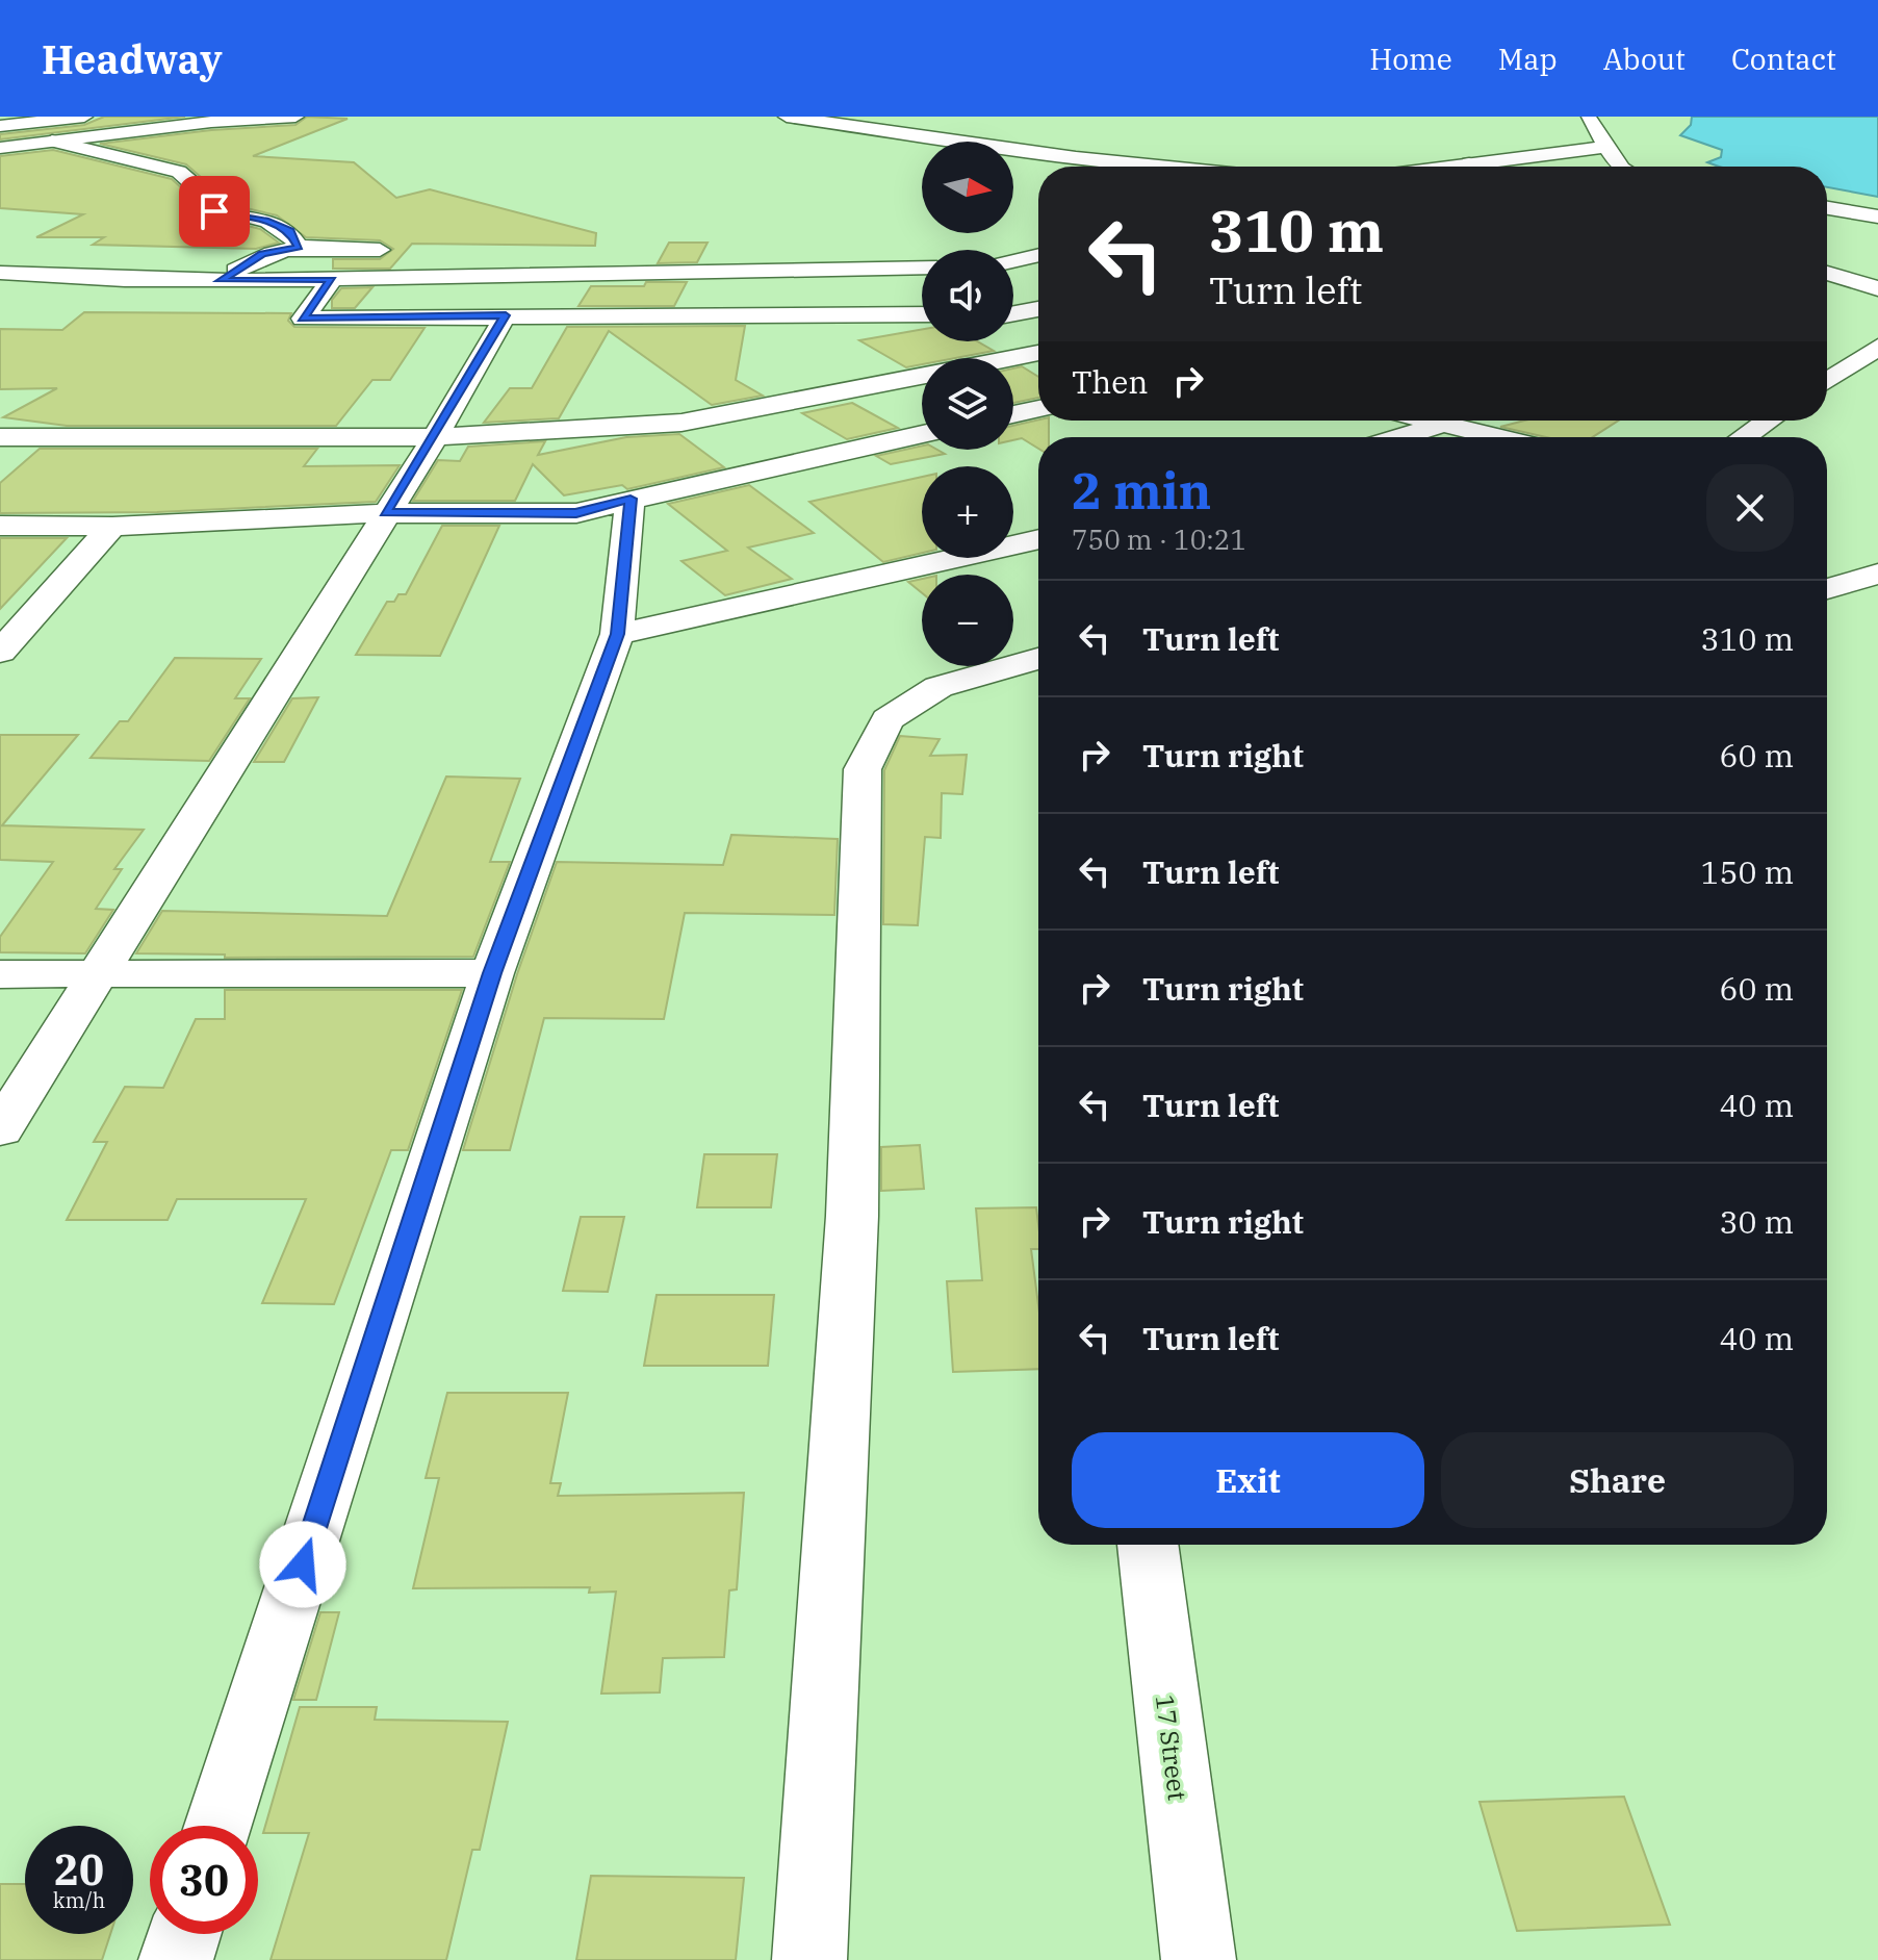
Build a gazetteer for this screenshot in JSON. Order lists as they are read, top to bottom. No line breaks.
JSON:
{"streets":{"street":["17 Street"]},"north":"right","page":{"header":"Headway","nav":["Home","Map","About","Contact"],"map_buttons":["+","−"],"turn":["310 m","Turn left"],"then":"Then","heading":["2 min","750 m · 10:21"],"list":[{"name":"Turn left","value":"310 m"},{"name":"Turn right","value":"60 m"},{"name":"Turn left","value":"150 m"},{"name":"Turn right","value":"60 m"},{"name":"Turn left","value":"40 m"},{"name":"Turn right","value":"30 m"},{"name":"Turn left","value":"40 m"}],"buttons":["Exit","Share"],"speed":"20 km/h","limit":"30"}}
